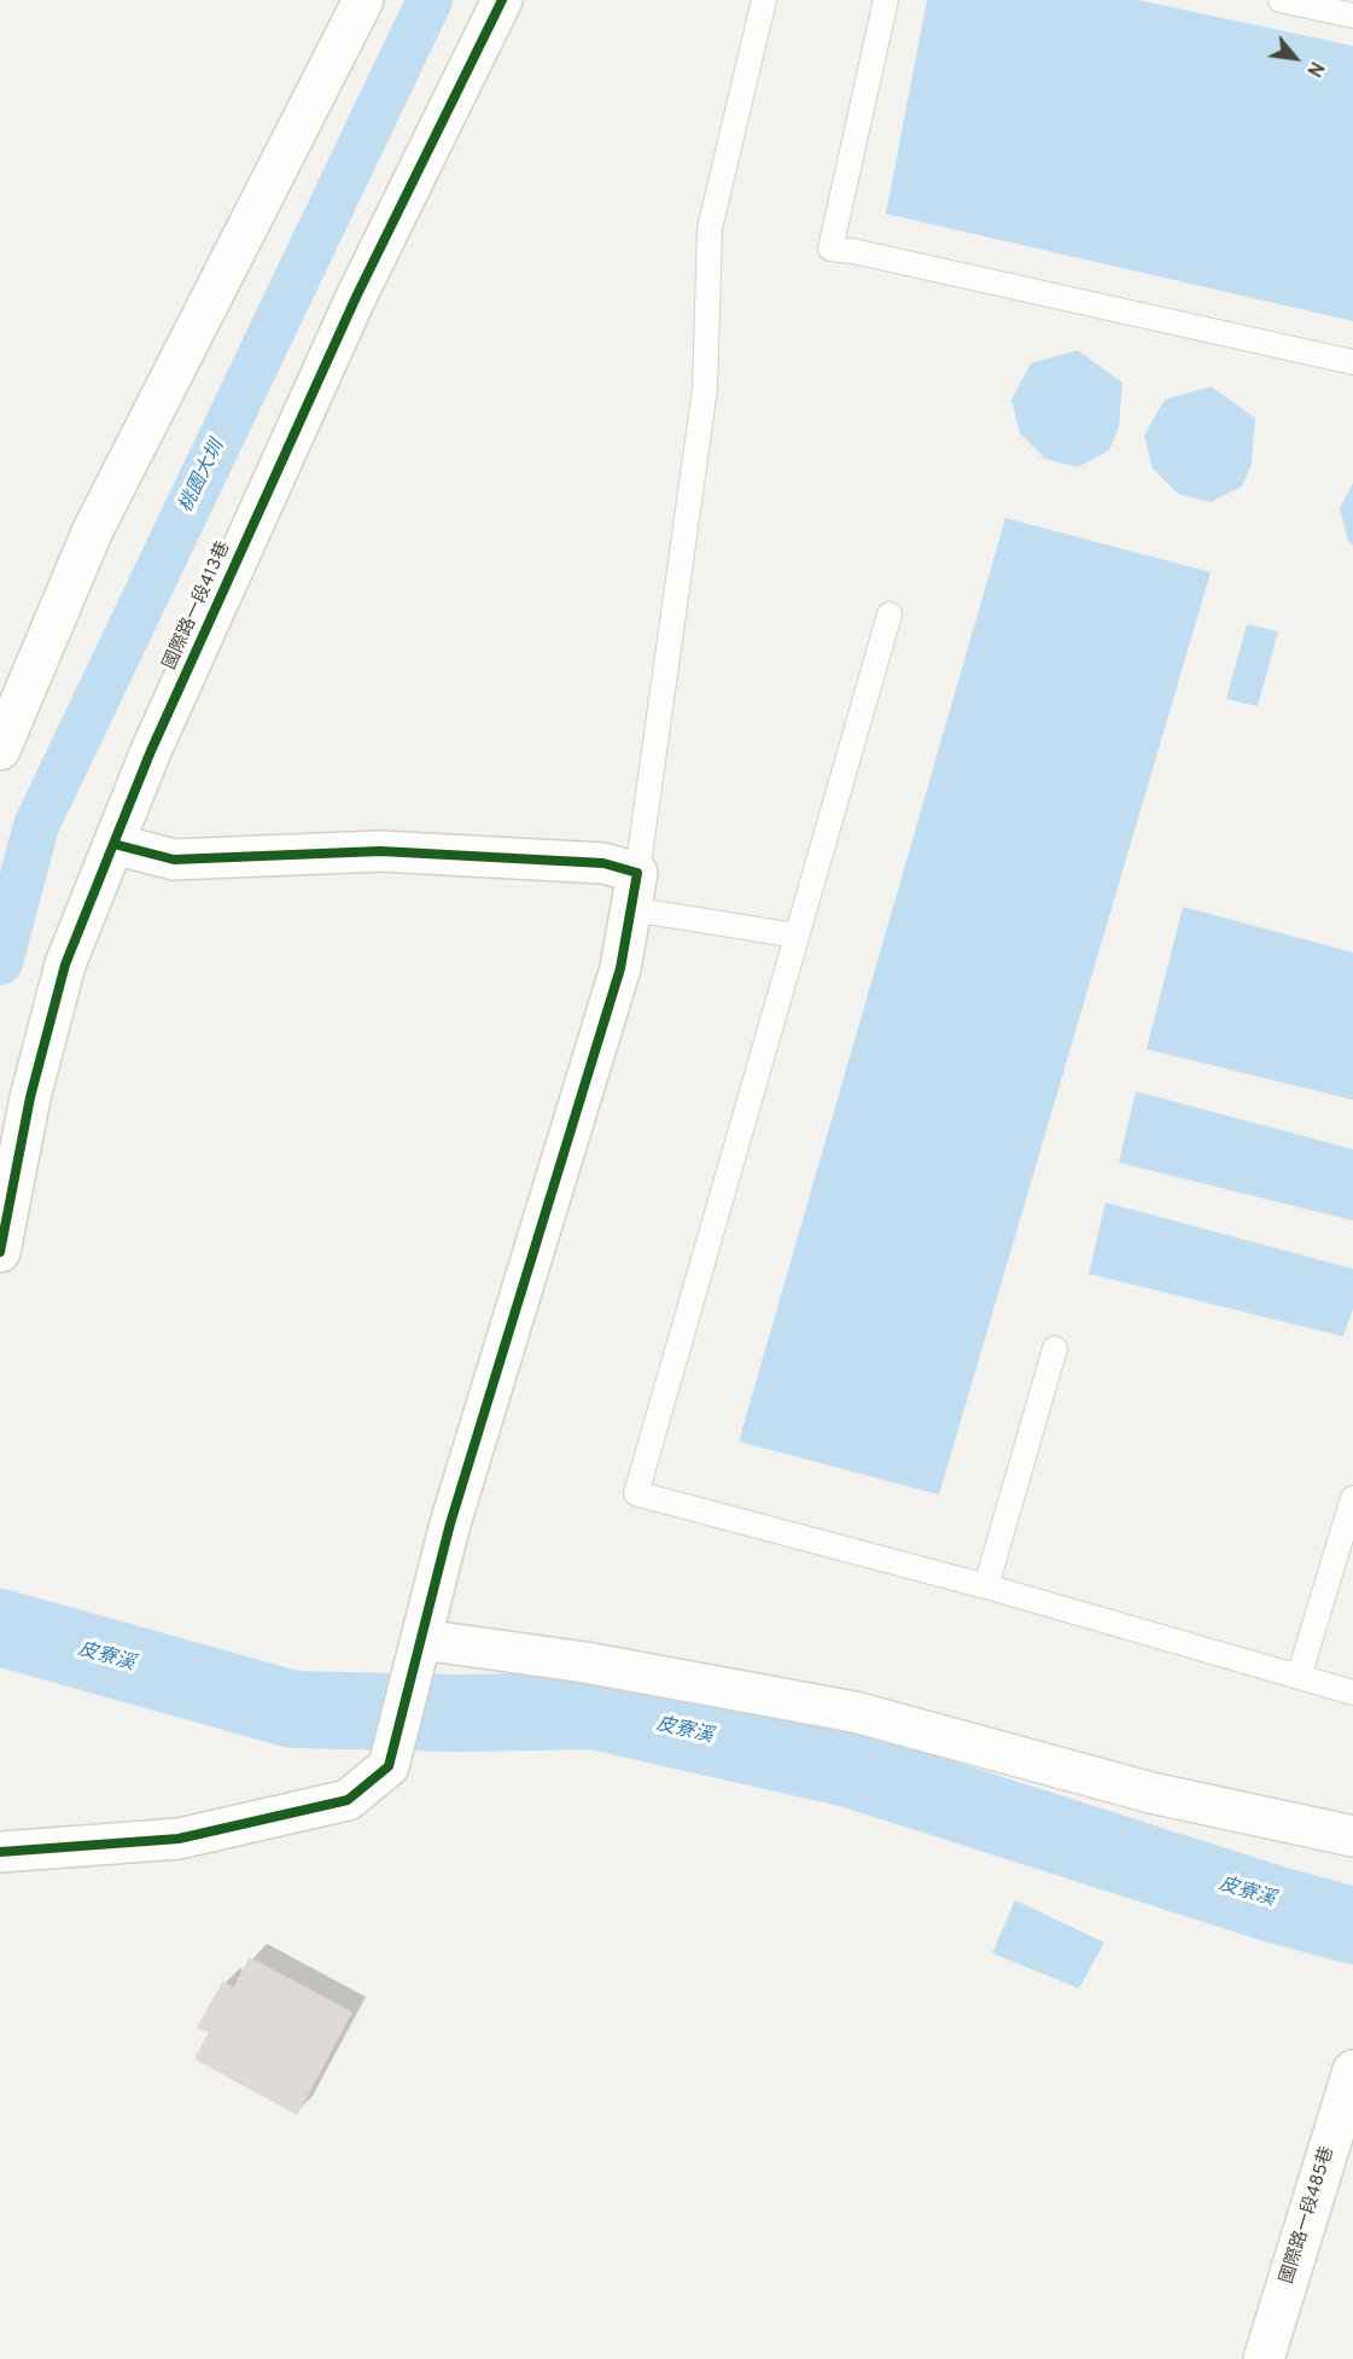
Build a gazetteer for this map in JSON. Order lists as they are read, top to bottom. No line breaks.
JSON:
{"streets":{"street":["國際路一段413巷","國際路一段485巷"]},"water":["桃園大圳","皮寮溪"],"north":"bottom right"}
